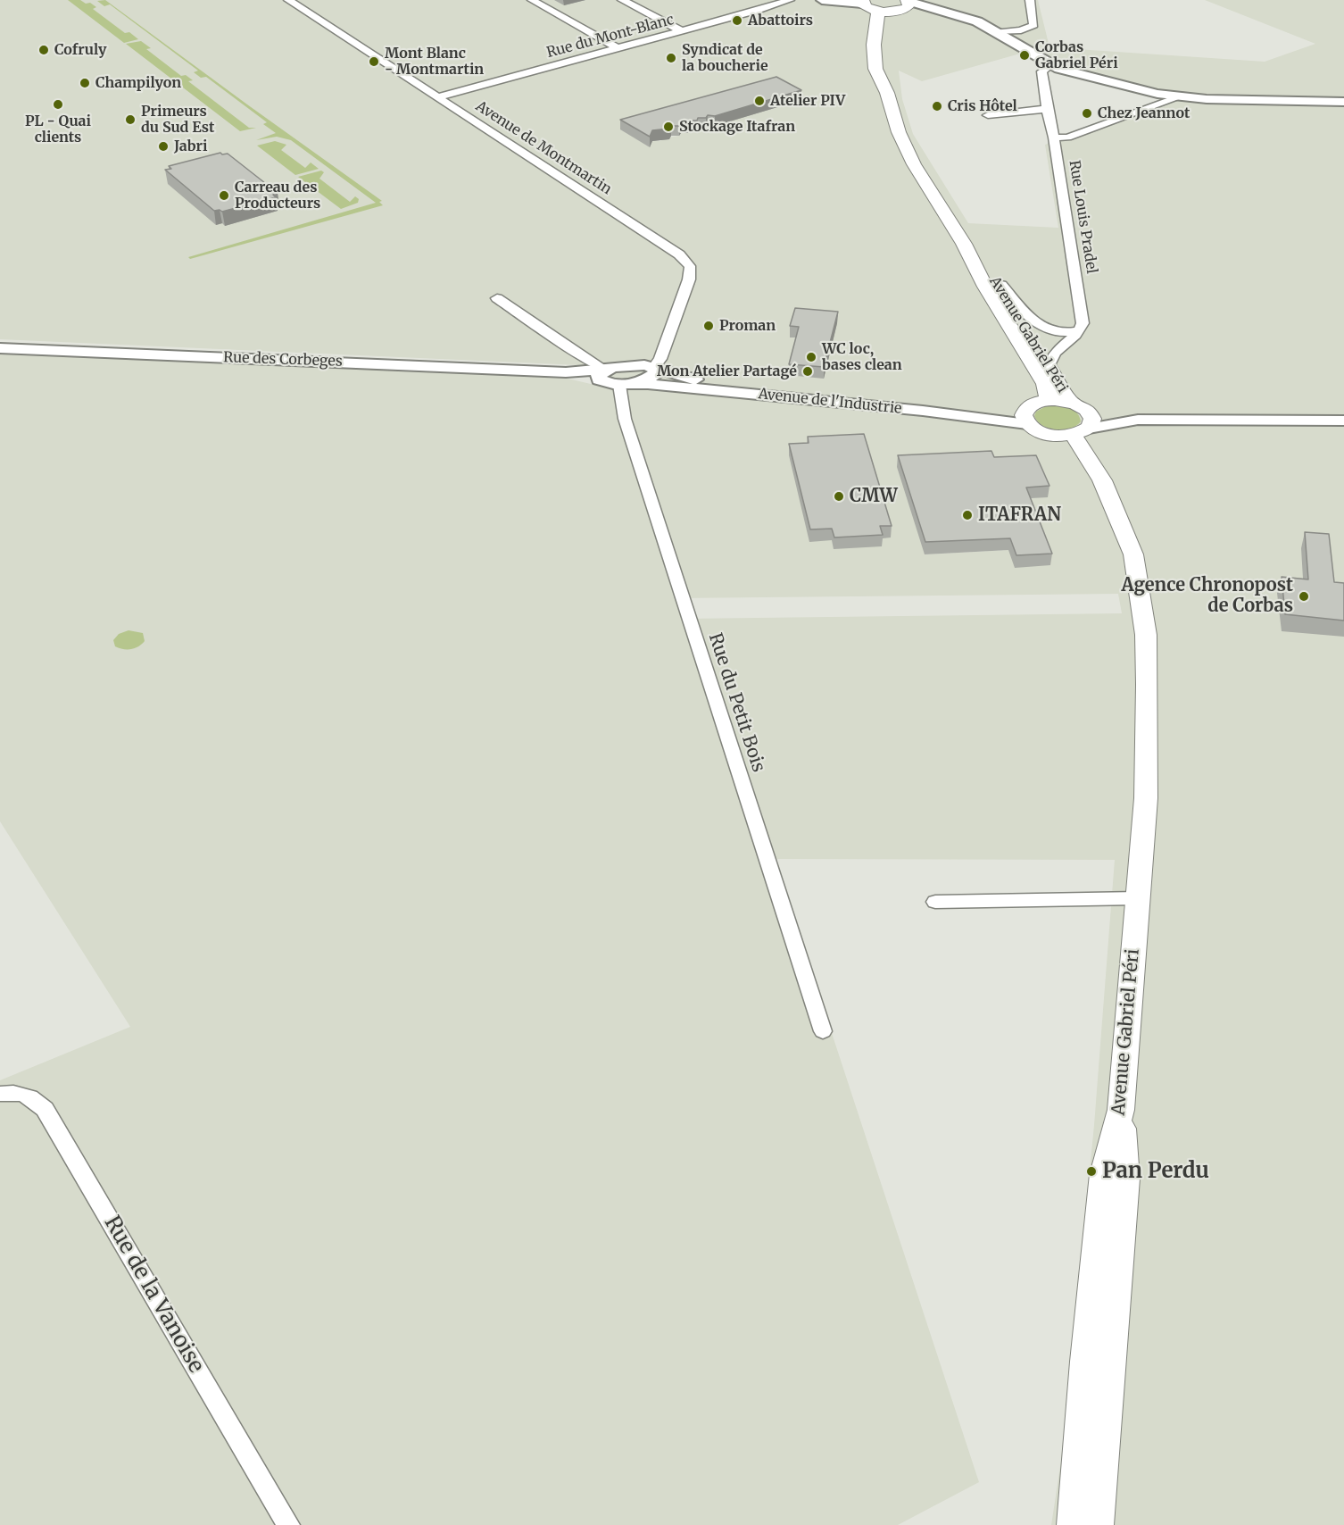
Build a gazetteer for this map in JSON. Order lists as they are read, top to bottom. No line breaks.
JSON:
{"streets":{"main road":["Avenue Gabriel Péri"],"street":["Rue du Mont-Blanc","Avenue de Montmartin","Rue Louis Pradel","Rue des Corbeges","Avenue de l'Industrie","Rue du Petit Bois","Rue de la Vanoise"]},"crossings":[["Rue du Mont-Blanc","Avenue de Montmartin"],["Avenue de Montmartin","Avenue de l'Industrie"],["Rue des Corbeges","Avenue de l'Industrie"],["Avenue de l'Industrie","Rue du Petit Bois"]],"places":["Abattoirs","Cofruly","Corbas Gabriel Péri","Syndicat de la boucherie","Mont Blanc - Montmartin","Champilyon","Atelier PIV","PL - Quai clients","Cris Hôtel","Chez Jeannot","Primeurs du Sud Est","Stockage Itafran","Jabri","Carreau des Producteurs","Proman","WC loc, bases clean","Mon Atelier Partagé","CMW","ITAFRAN","Agence Chronopost de Corbas","Pan Perdu"]}
